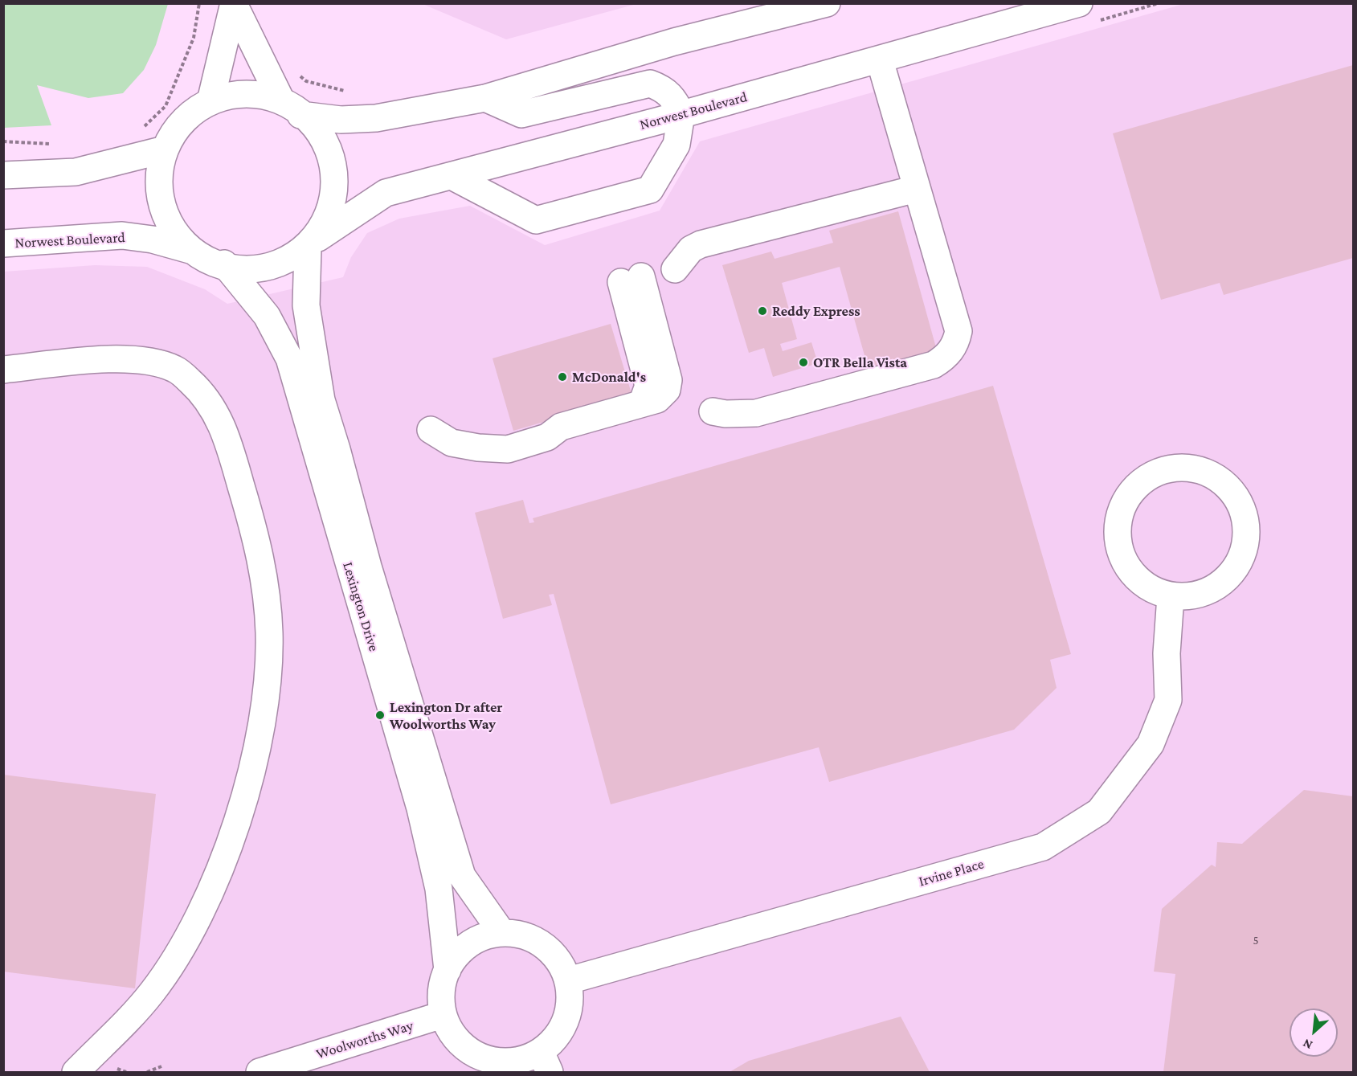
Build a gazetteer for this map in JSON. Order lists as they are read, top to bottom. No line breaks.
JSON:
{"streets":{"street":["Norwest Boulevard","Lexington Drive","Irvine Place","Woolworths Way"]},"crossings":[["Norwest Boulevard","Lexington Drive"],["Lexington Drive","Irvine Place"],["Lexington Drive","Woolworths Way"],["Irvine Place","Woolworths Way"]],"places":["Reddy Express","OTR Bella Vista","McDonald's","Lexington Dr after Woolworths Way"],"house_numbers":["5"],"north":"bottom left"}
